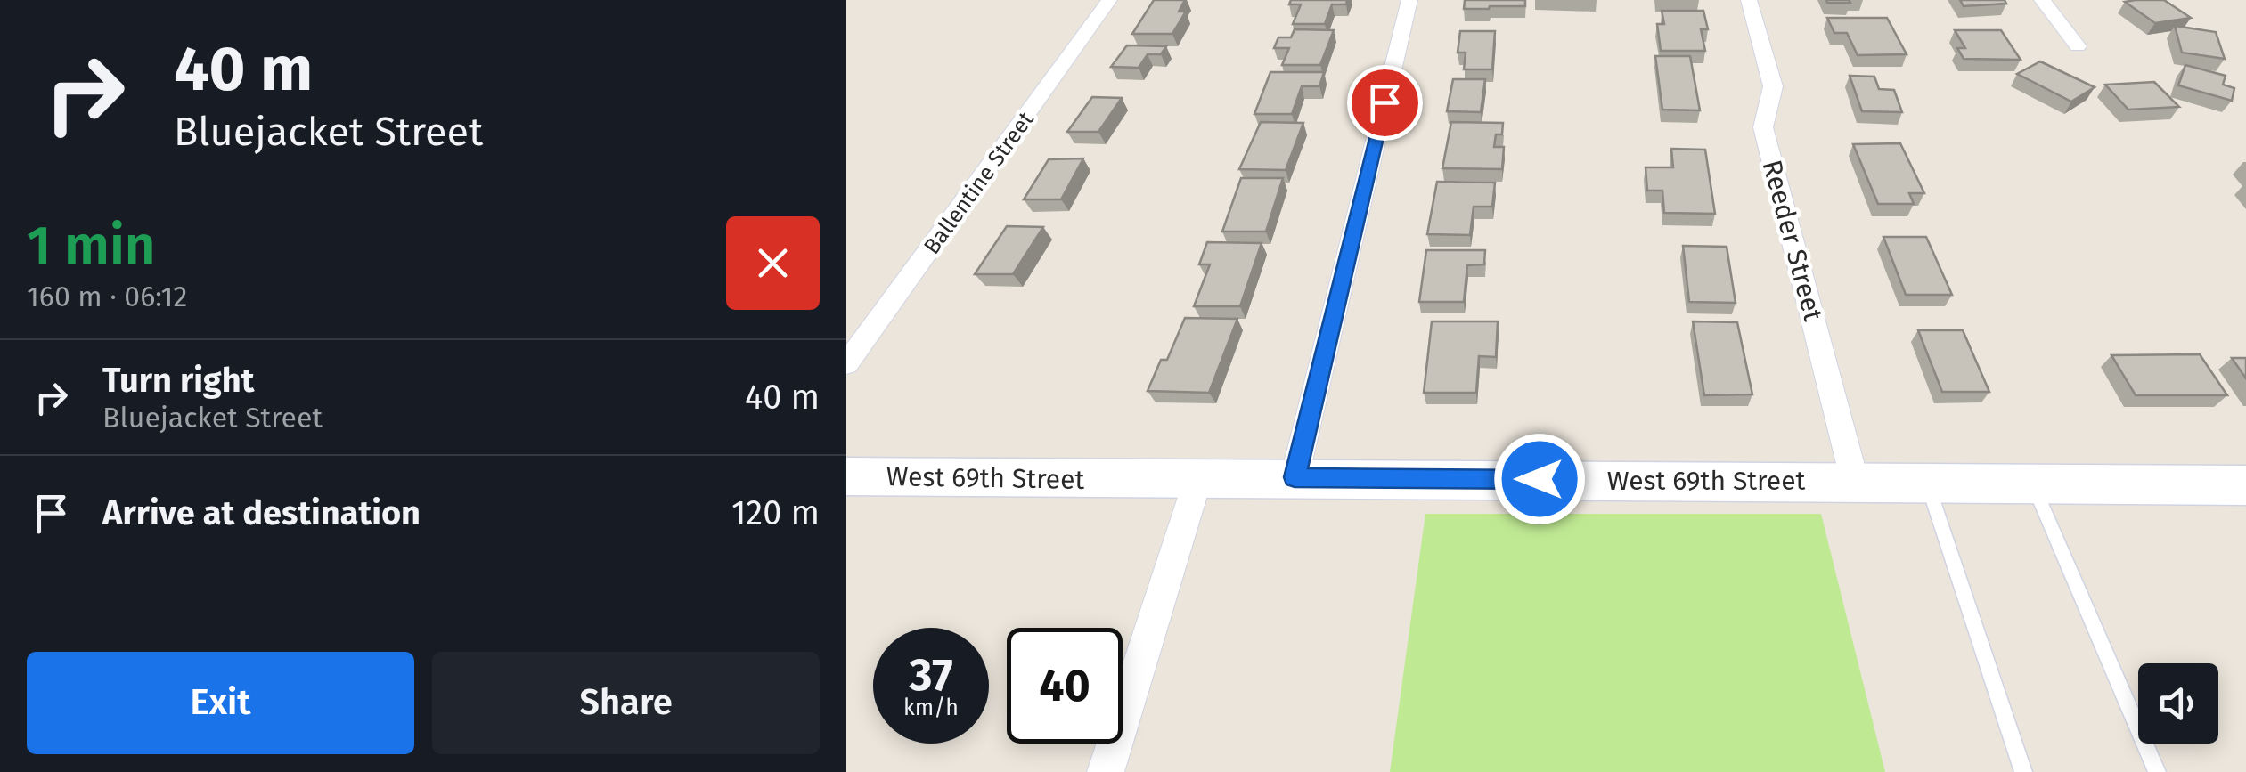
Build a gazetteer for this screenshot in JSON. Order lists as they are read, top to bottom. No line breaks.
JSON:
{"streets":{"street":["Ballentine Street","Reeder Street","West 69th Street"]},"crossings":[["Reeder Street","West 69th Street"]],"page":{"turn":["40 m","Bluejacket Street"],"heading":["1 min","160 m · 06:12"],"list":[{"name":"Turn right","note":"Bluejacket Street","value":"40 m"},{"name":"Arrive at destination","value":"120 m"}],"speed":"37 km/h","limit":"40","buttons":["Exit","Share"]}}
